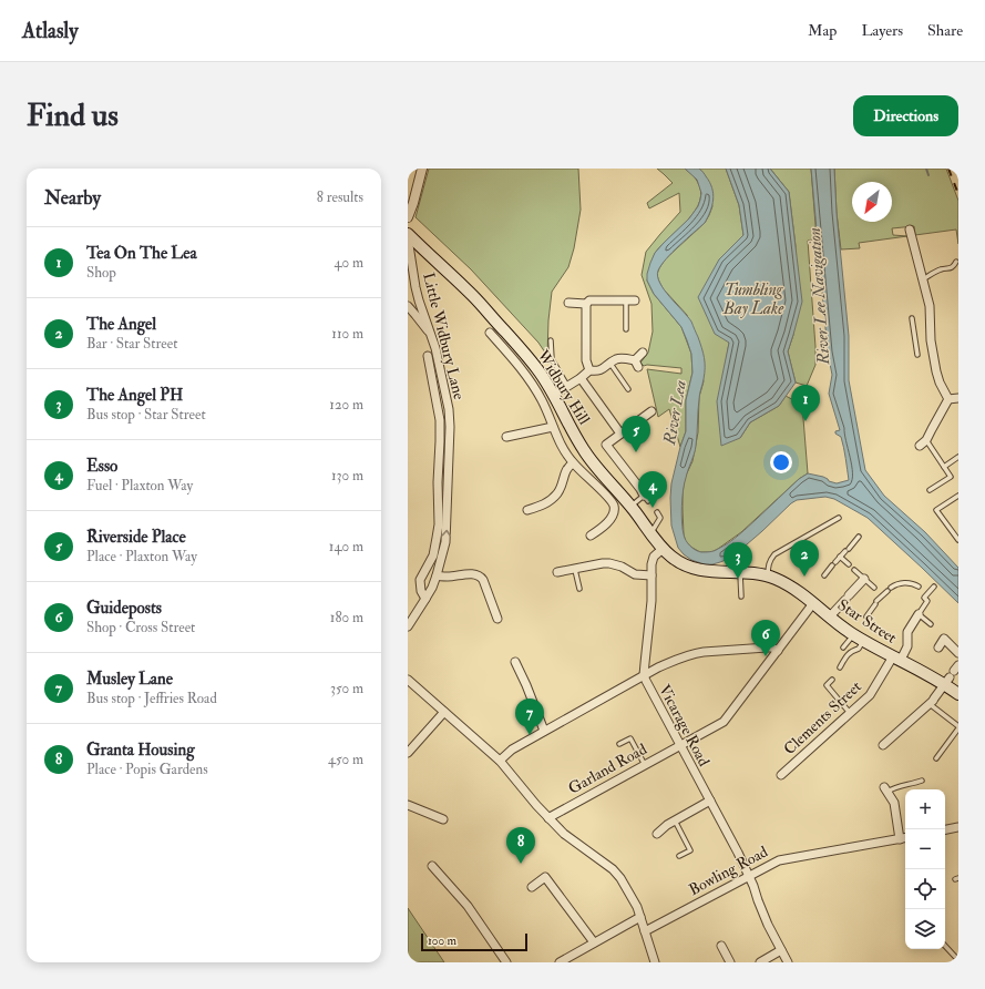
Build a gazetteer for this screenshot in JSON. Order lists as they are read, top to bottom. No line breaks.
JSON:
{"streets":{"main road":["Widbury Hill","Star Street"],"street":["Little Widbury Lane","Clements Street","Vicarage Road","Garland Road","Bowling Road"]},"crossings":[["Little Widbury Lane","Widbury Hill"],["Widbury Hill","Star Street"],["Widbury Hill","Vicarage Road"],["Star Street","Clements Street"],["Star Street","Vicarage Road"],["Star Street","Garland Road"],["Vicarage Road","Garland Road"],["Vicarage Road","Bowling Road"]],"water":["Tumbling Bay Lake","River Lee Navigation","River Lea"],"scale_bar":"100 m","north":"bottom left","page":{"header":"Atlasly","nav":["Map","Layers","Share"],"buttons":"Directions","title":"Find us","heading":["Nearby","8 results"],"list":[{"mark":"1","name":"Tea On The Lea","note":"Shop","value":"40 m"},{"mark":"2","name":"The Angel","note":"Bar · Star Street","value":"110 m"},{"mark":"3","name":"The Angel PH","note":"Bus stop · Star Street","value":"120 m"},{"mark":"4","name":"Esso","note":"Fuel · Plaxton Way","value":"130 m"},{"mark":"5","name":"Riverside Place","note":"Place · Plaxton Way","value":"140 m"},{"mark":"6","name":"Guideposts","note":"Shop · Cross Street","value":"180 m"},{"mark":"7","name":"Musley Lane","note":"Bus stop · Jeffries Road","value":"350 m"},{"mark":"8","name":"Granta Housing","note":"Place · Popis Gardens","value":"450 m"}],"pins":["1","5","4","2","3","6","7","8"],"map_buttons":["+","−"],"scale":"100 m"}}
